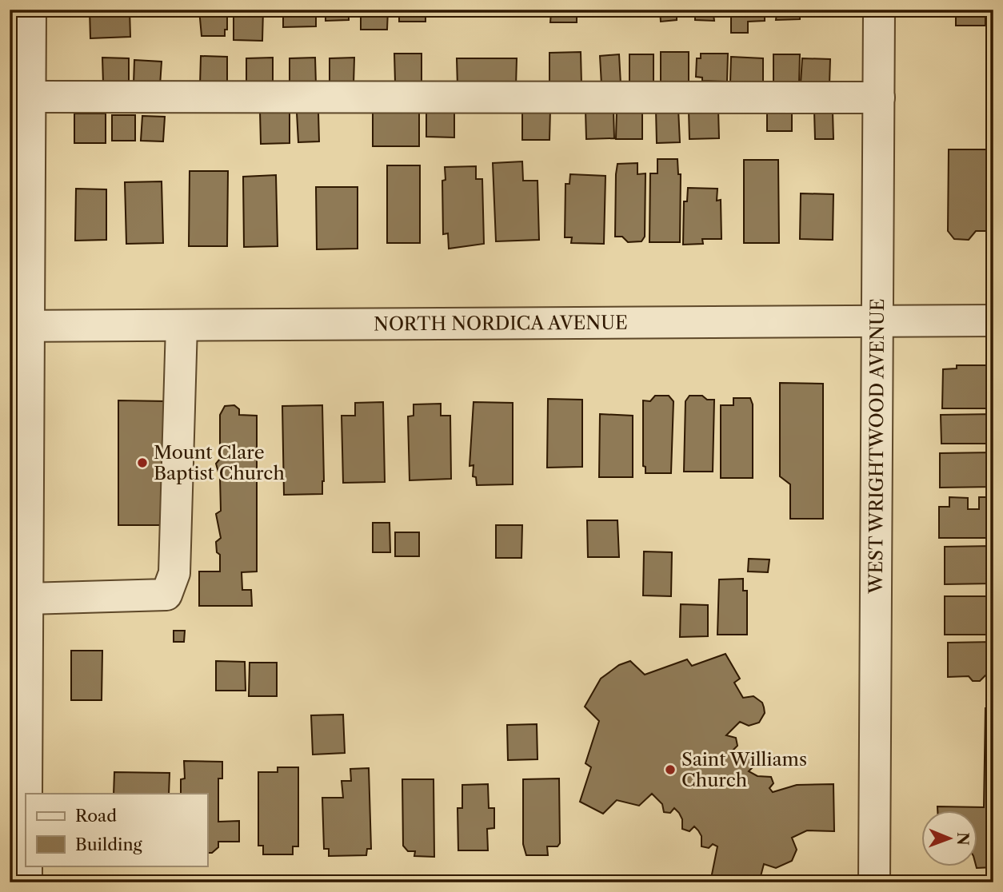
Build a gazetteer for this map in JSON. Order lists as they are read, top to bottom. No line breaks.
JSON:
{"streets":{"street":["NORTH NORDICA AVENUE","WEST WRIGHTWOOD AVENUE"]},"crossings":[["NORTH NORDICA AVENUE","WEST WRIGHTWOOD AVENUE"]],"places":["Mount Clare Baptist Church","Saint Williams Church"],"legend":["Road","Building"],"north":"right"}
